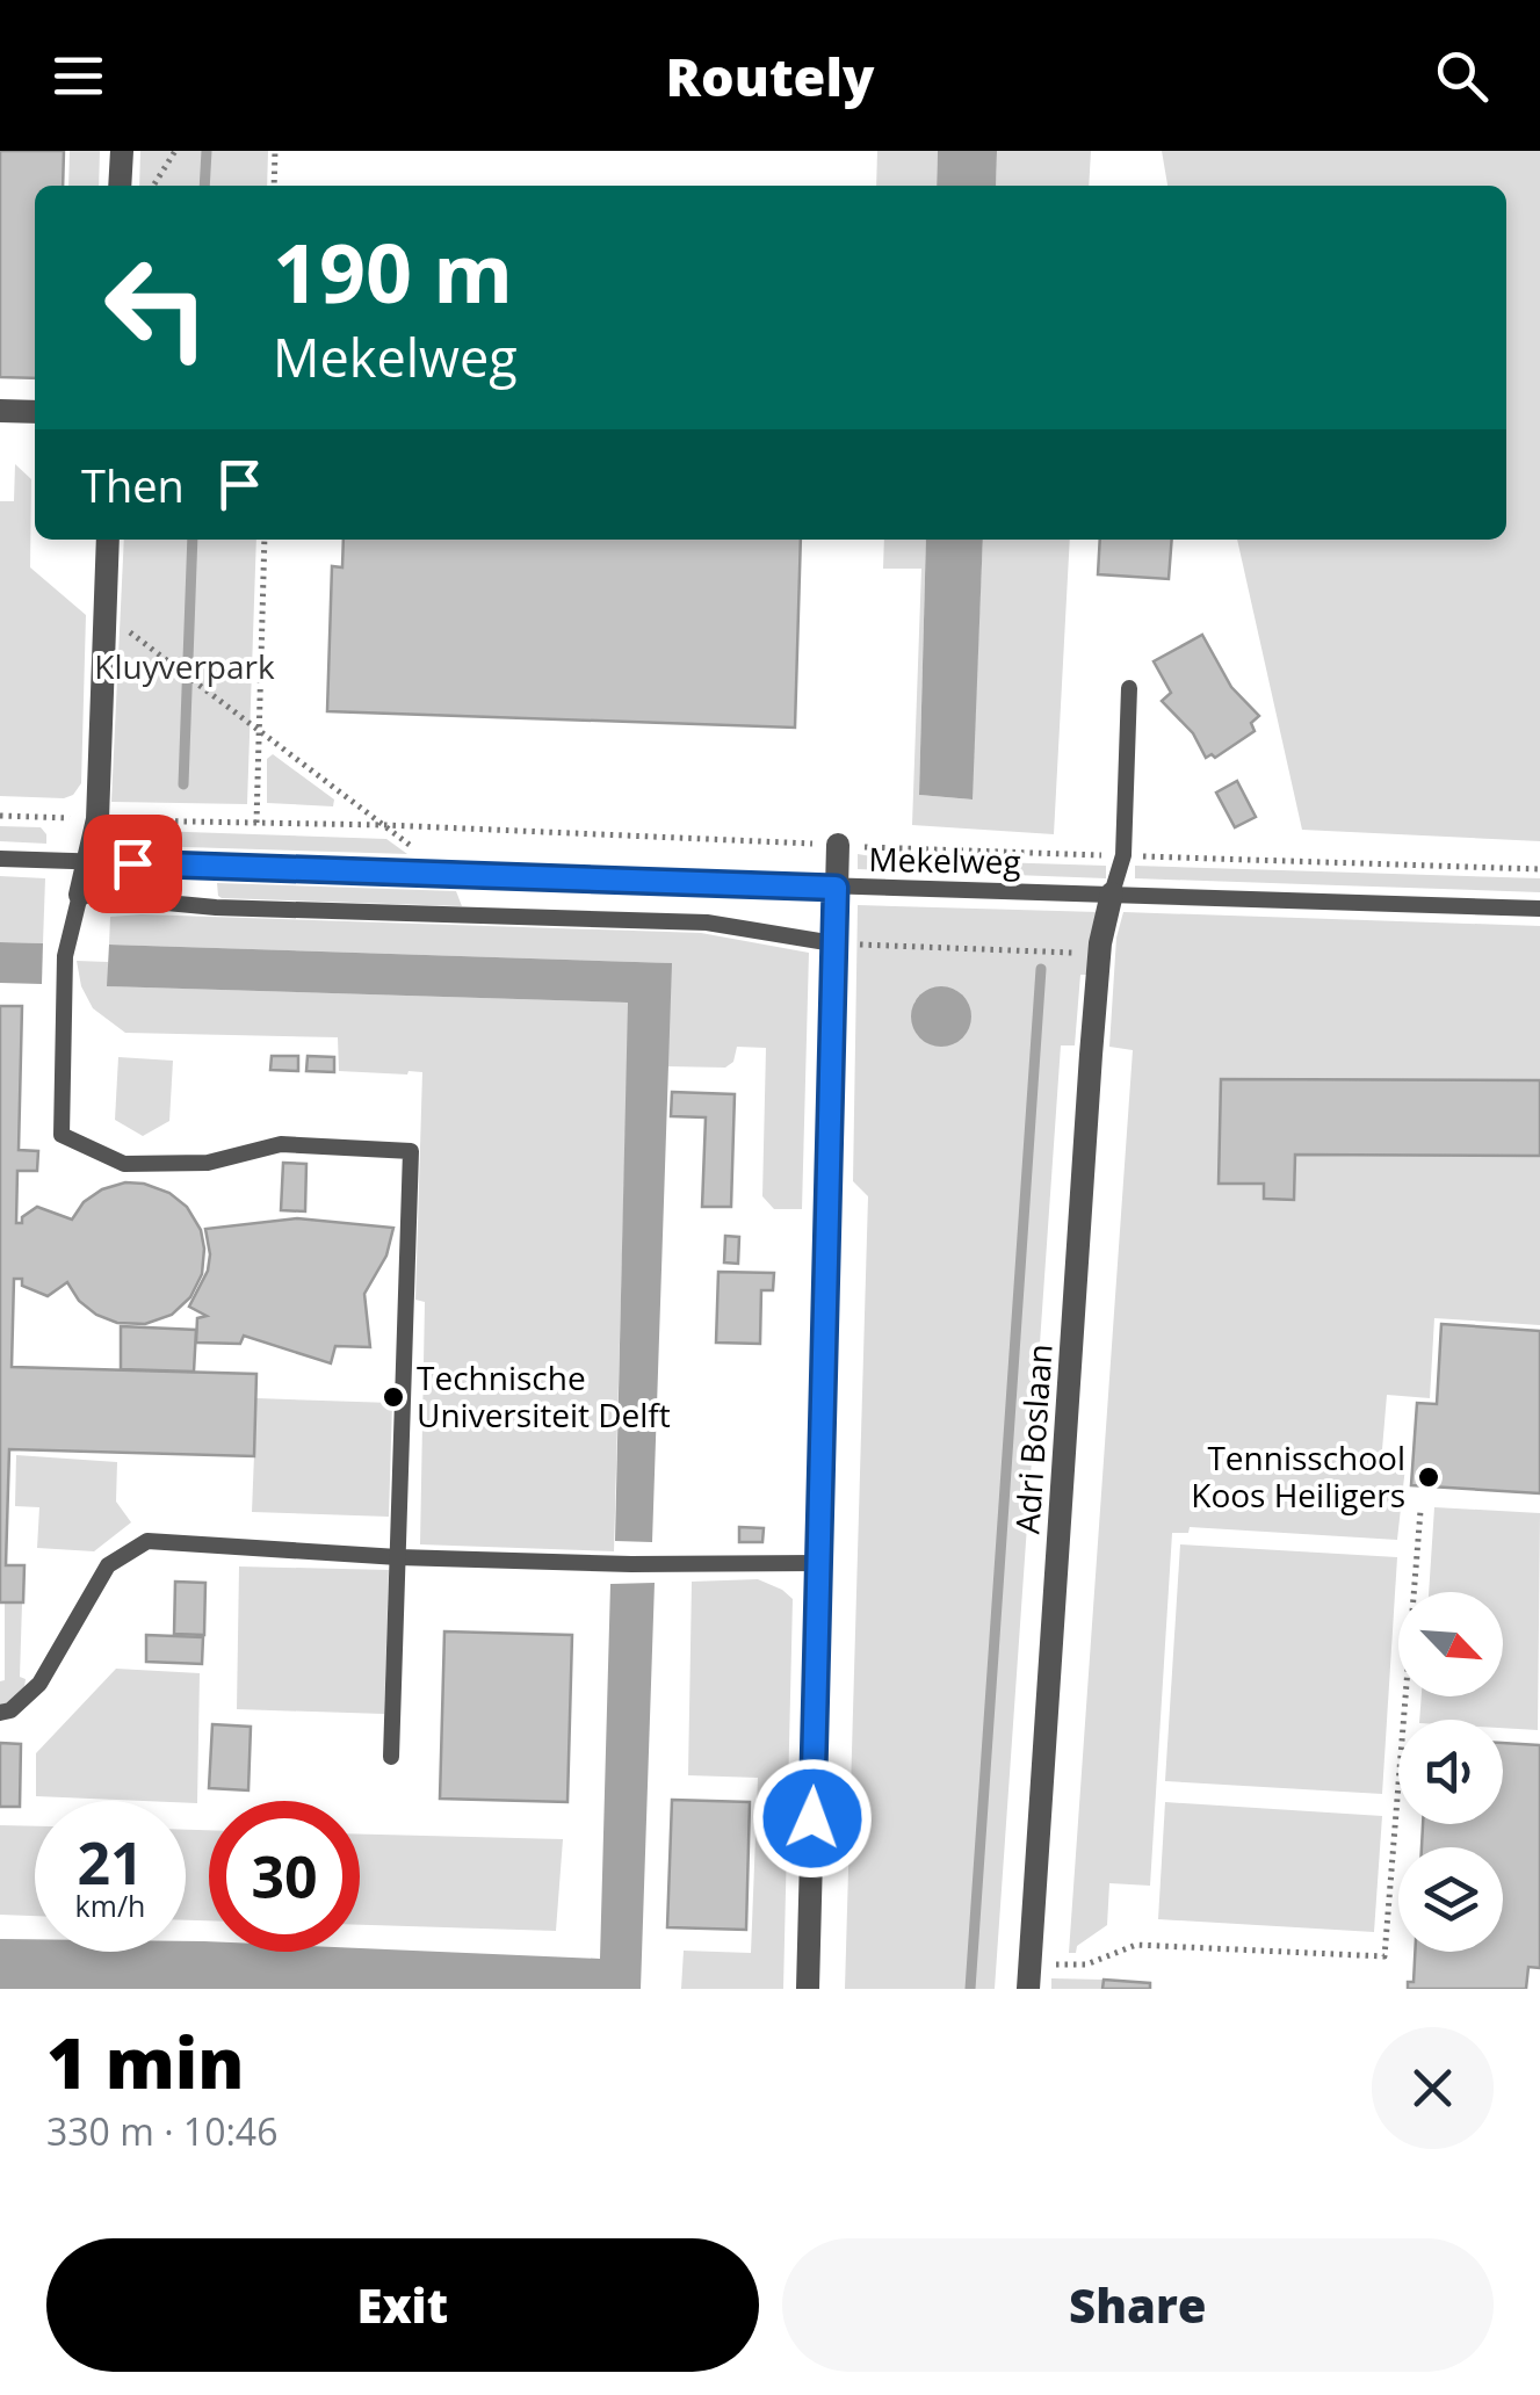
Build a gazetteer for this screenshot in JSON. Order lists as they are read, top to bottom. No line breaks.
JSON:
{"streets":{"street":["Adri Boslaan"],"lane":["Mekelweg"]},"crossings":[["Mekelweg","Adri Boslaan"]],"parks":["Kluyverpark"],"places":["Technische Universiteit Delft","Tennisschool Koos Heiligers"],"north":"bottom right","page":{"header":"Routely","turn":["190 m","Mekelweg"],"then":"Then","speed":"21 km/h","limit":"30","heading":["1 min","330 m · 10:46"],"buttons":["Exit","Share"]}}
